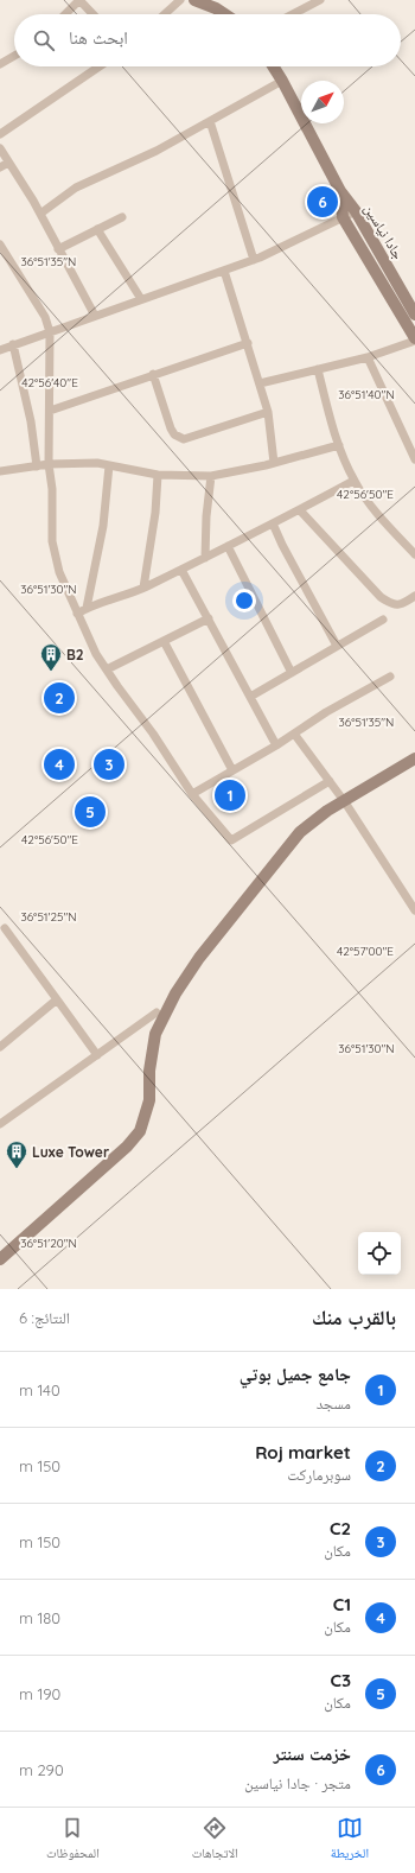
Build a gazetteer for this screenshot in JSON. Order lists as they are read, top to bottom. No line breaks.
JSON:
{"streets":{"street":["جادا نیاسین"]},"places":{"building":["B2","Luxe Tower"]},"north":"top right","page":{"search":"ابحث هنا","pins":["6","2","3","4","1","5"],"heading":["بالقرب منك","النتائج: 6"],"list":[{"mark":"1","name":"جامع جميل بوتي","note":"مسجد","value":"140 m"},{"mark":"2","name":"Roj market","note":"سوبرماركت","value":"150 m"},{"mark":"3","name":"C2","note":"مكان","value":"150 m"},{"mark":"4","name":"C1","note":"مكان","value":"180 m"},{"mark":"5","name":"C3","note":"مكان","value":"190 m"},{"mark":"6","name":"خزمت سنتر","note":"متجر · جادا نیاسین","value":"290 m"}],"nav":["الخريطة","الاتجاهات","المحفوظات"]},"coordinates":["36°51'35\"N","42°56'40\"E","36°51'40\"N","42°56'50\"E","36°51'30\"N","36°51'25\"N","42°57'00\"E","36°51'20\"N"]}
